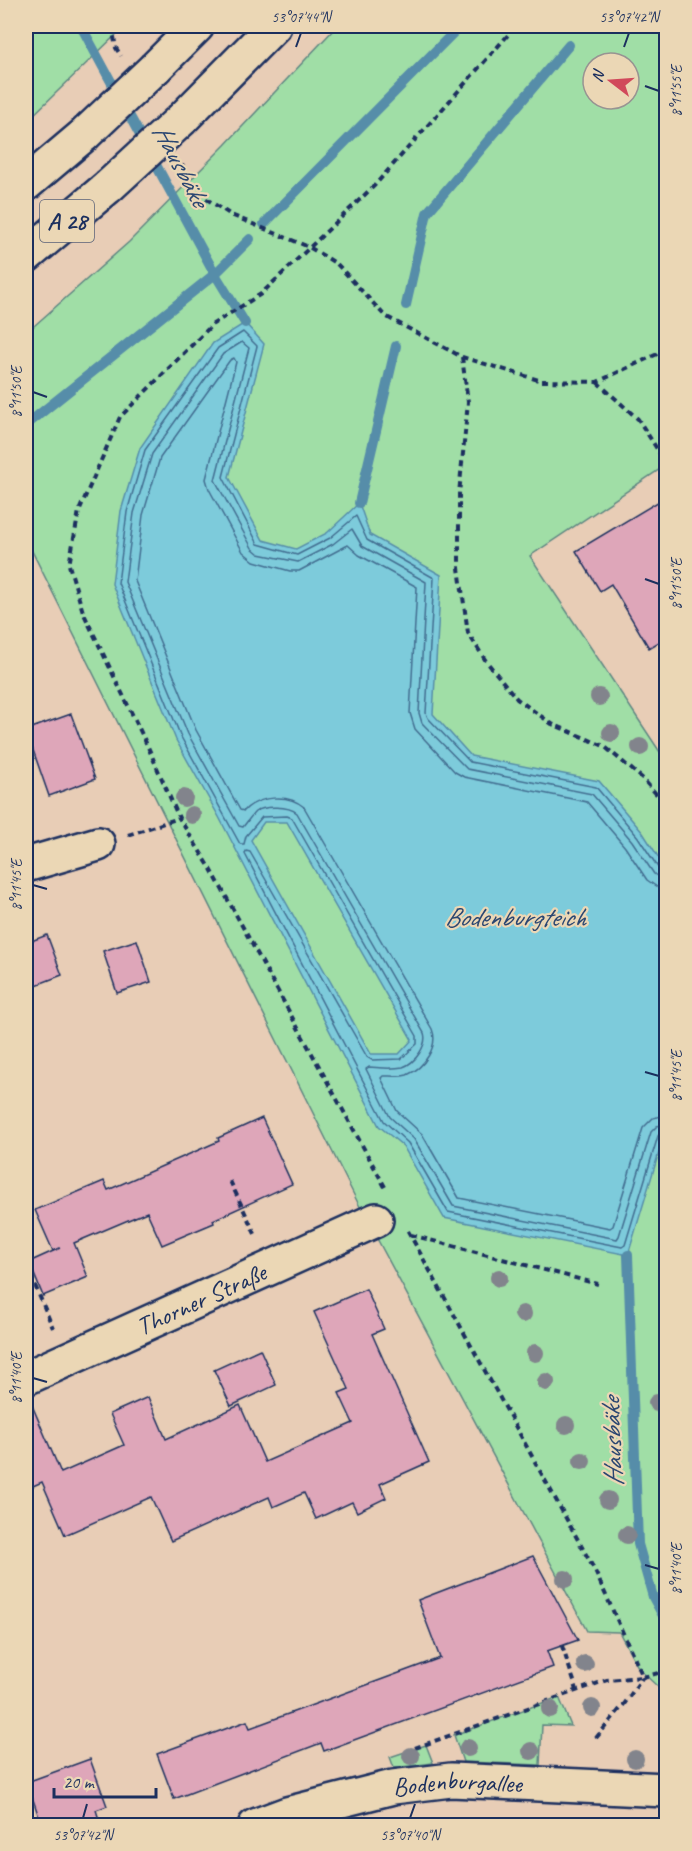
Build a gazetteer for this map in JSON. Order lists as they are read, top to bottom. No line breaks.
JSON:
{"streets":{"main road":["A 28","Thorner Straße","Bodenburgallee"]},"water":["Hausbäke","Bodenburgteich"],"scale_bar":"20 m","north":"left","coordinates":["53°07'44\"N","53°07'42\"N","8°11'55\"E","8°11'50\"E","8°11'45\"E","8°11'40\"E","53°07'40\"N"]}
